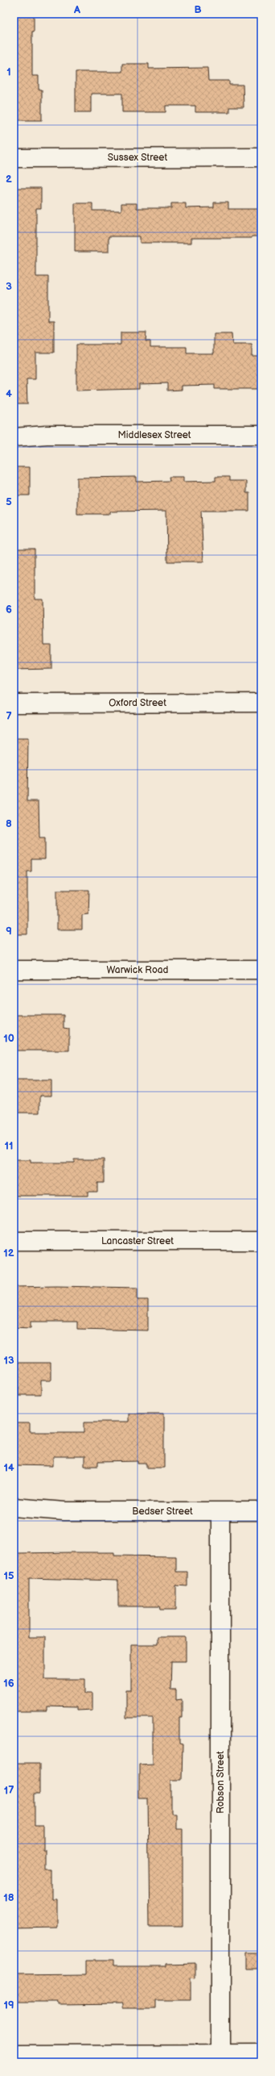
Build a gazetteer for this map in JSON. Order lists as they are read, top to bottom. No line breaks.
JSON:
{"streets":{"street":["Sussex Street","Middlesex Street","Oxford Street","Warwick Road","Lancaster Street","Bedser Street","Robson Street"]},"crossings":[["Bedser Street","Robson Street"]],"grid":{"columns":["A","B"],"rows":["1","2","3","4","5","6","7","8","9","10","11","12","13","14","15","16","17","18","19"]}}
